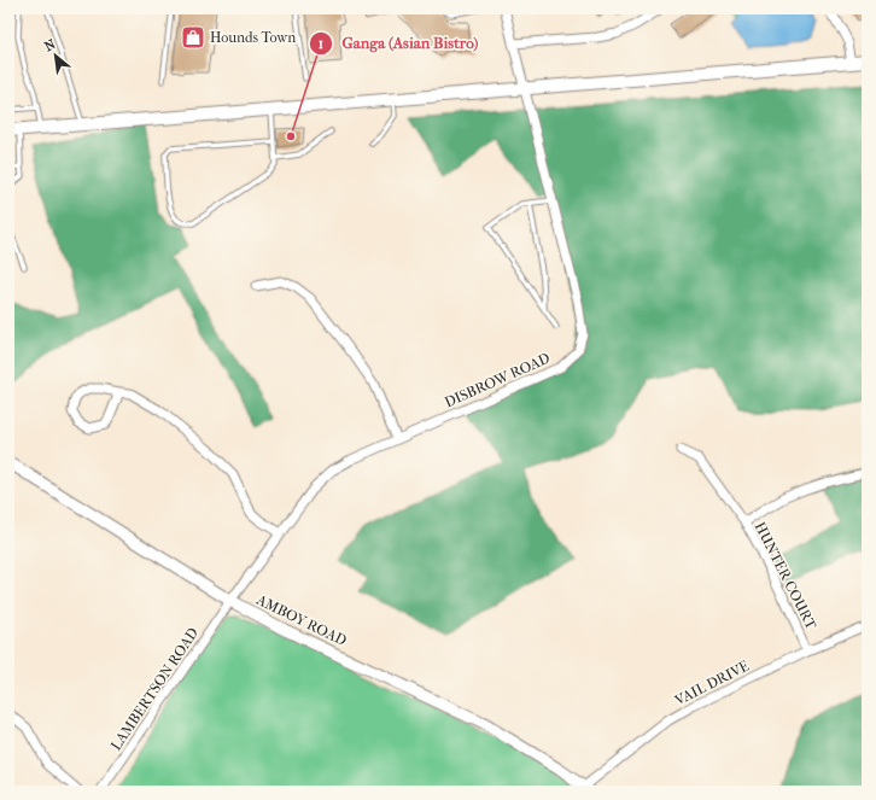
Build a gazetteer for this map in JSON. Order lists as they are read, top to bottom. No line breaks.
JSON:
{"streets":{"street":["DISBROW ROAD","HUNTER COURT","AMBOY ROAD","VAIL DRIVE","LAMBERTSON ROAD"]},"crossings":[["DISBROW ROAD","AMBOY ROAD"],["DISBROW ROAD","LAMBERTSON ROAD"],["HUNTER COURT","VAIL DRIVE"],["AMBOY ROAD","VAIL DRIVE"],["AMBOY ROAD","LAMBERTSON ROAD"]],"places":{"shop":["Hounds Town"],"other":["Ganga (Asian Bistro)"]},"north":"top left"}
